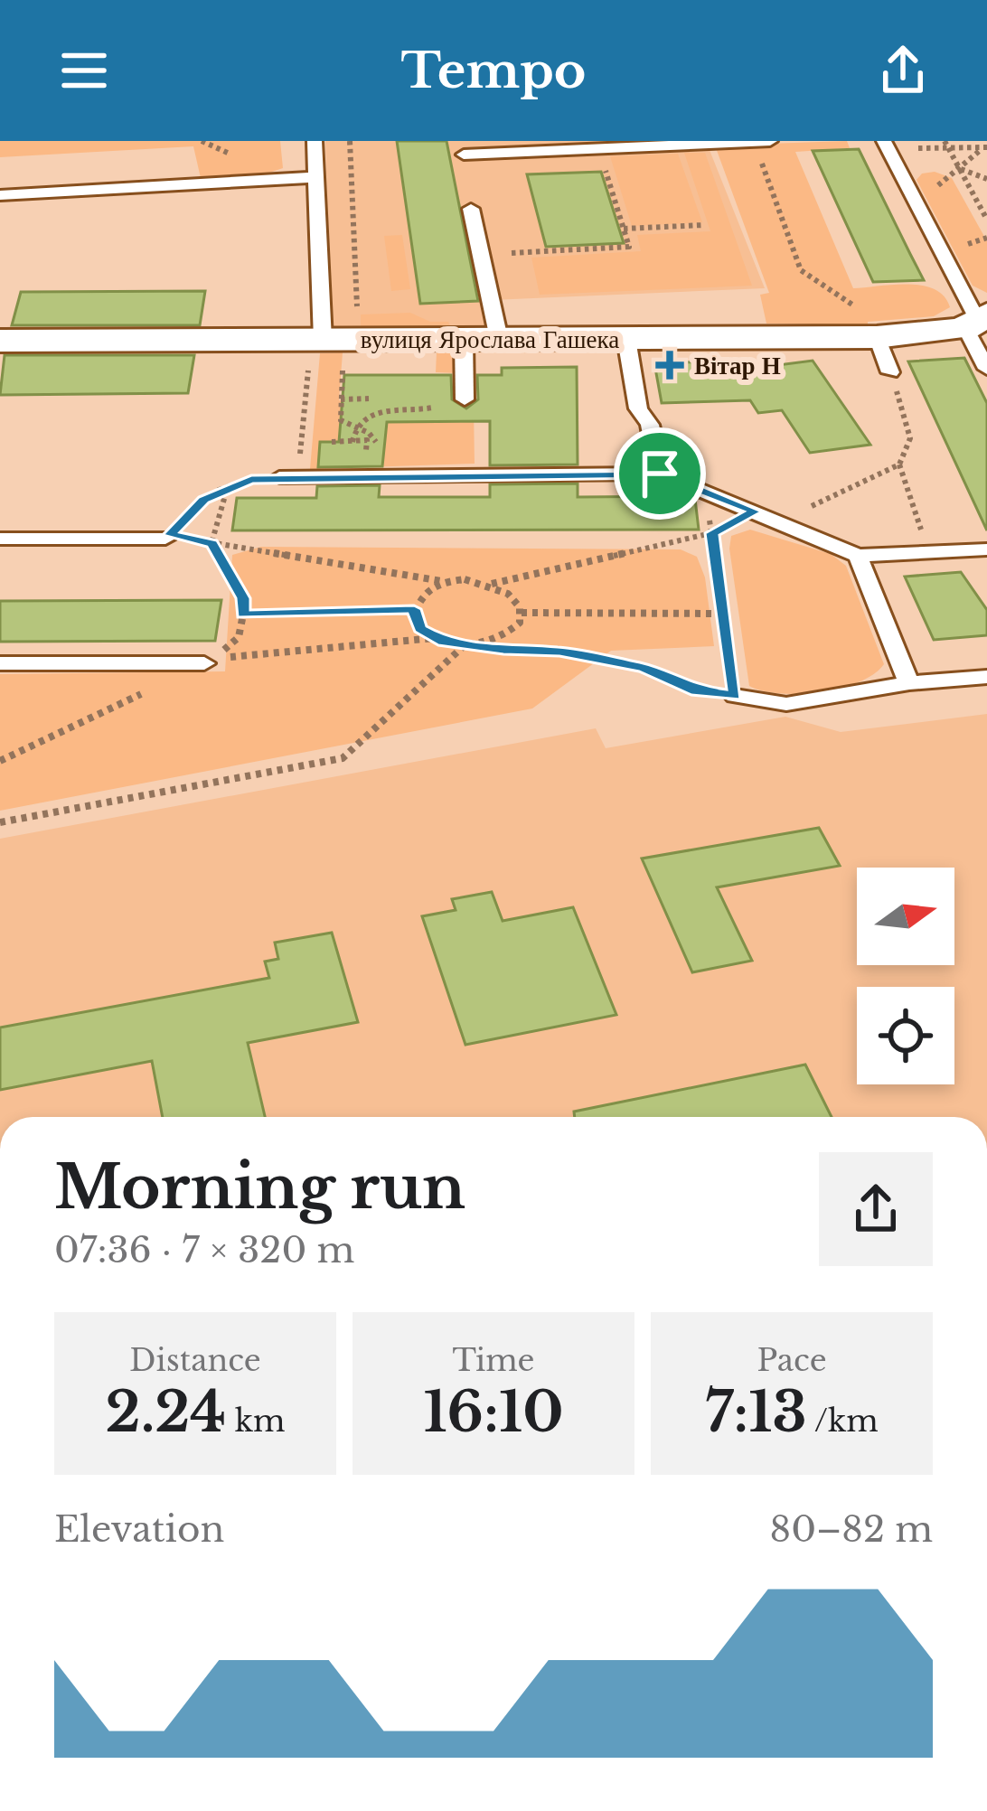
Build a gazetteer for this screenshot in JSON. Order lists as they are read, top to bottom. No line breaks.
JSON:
{"streets":{"street":["вулиця Ярослава Гашека"]},"places":{"health":["Вітар Н"]},"north":"right","page":{"header":"Tempo","heading":["Morning run","07:36 · 7 × 320 m"],"stats":[["Distance","2.24 km"],["Time","16:10"],["Pace","7:13 /km"]],"chart":["Elevation","80–82 m"]}}
